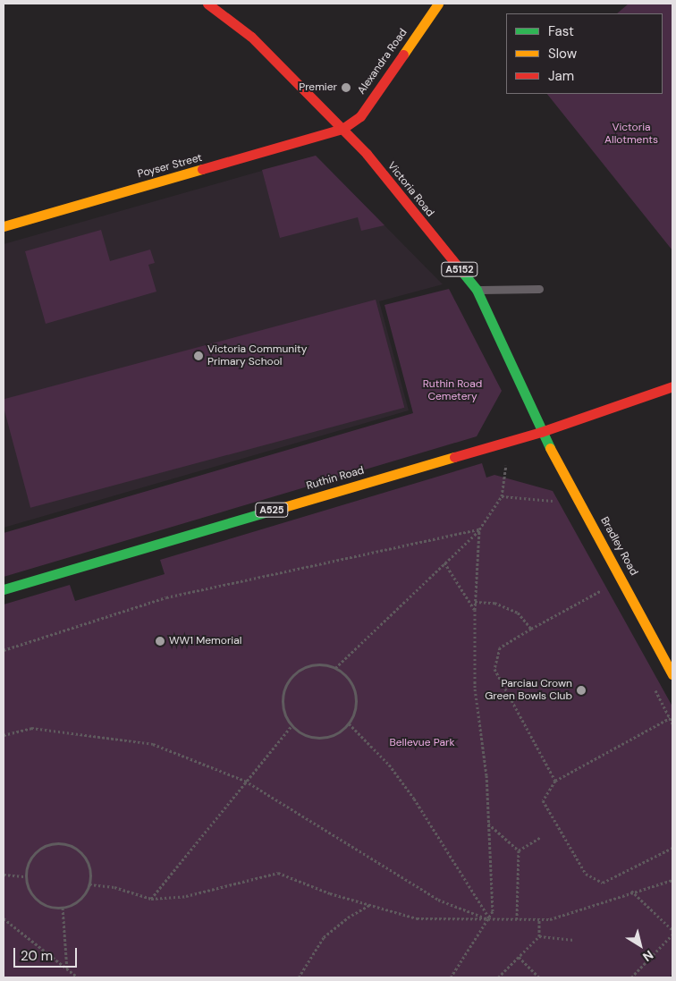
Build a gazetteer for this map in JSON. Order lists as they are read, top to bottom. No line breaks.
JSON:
{"streets":{"main road":["Alexandra Road","Poyser Street","Victoria Road","A5152","Ruthin Road","A525","Bradley Road"]},"crossings":[["Alexandra Road","Poyser Street"],["Alexandra Road","Victoria Road"],["Poyser Street","Victoria Road"],["Victoria Road","Ruthin Road"],["Victoria Road","Bradley Road"],["Ruthin Road","Bradley Road"]],"parks":["Victoria Allotments","Ruthin Road Cemetery","Bellevue Park"],"places":["Premier","Victoria Community Primary School","WW1 Memorial","Parciau Crown Green Bowls Club"],"legend":["Fast","Slow","Jam"],"scale_bar":"20 m","north":"bottom right"}
